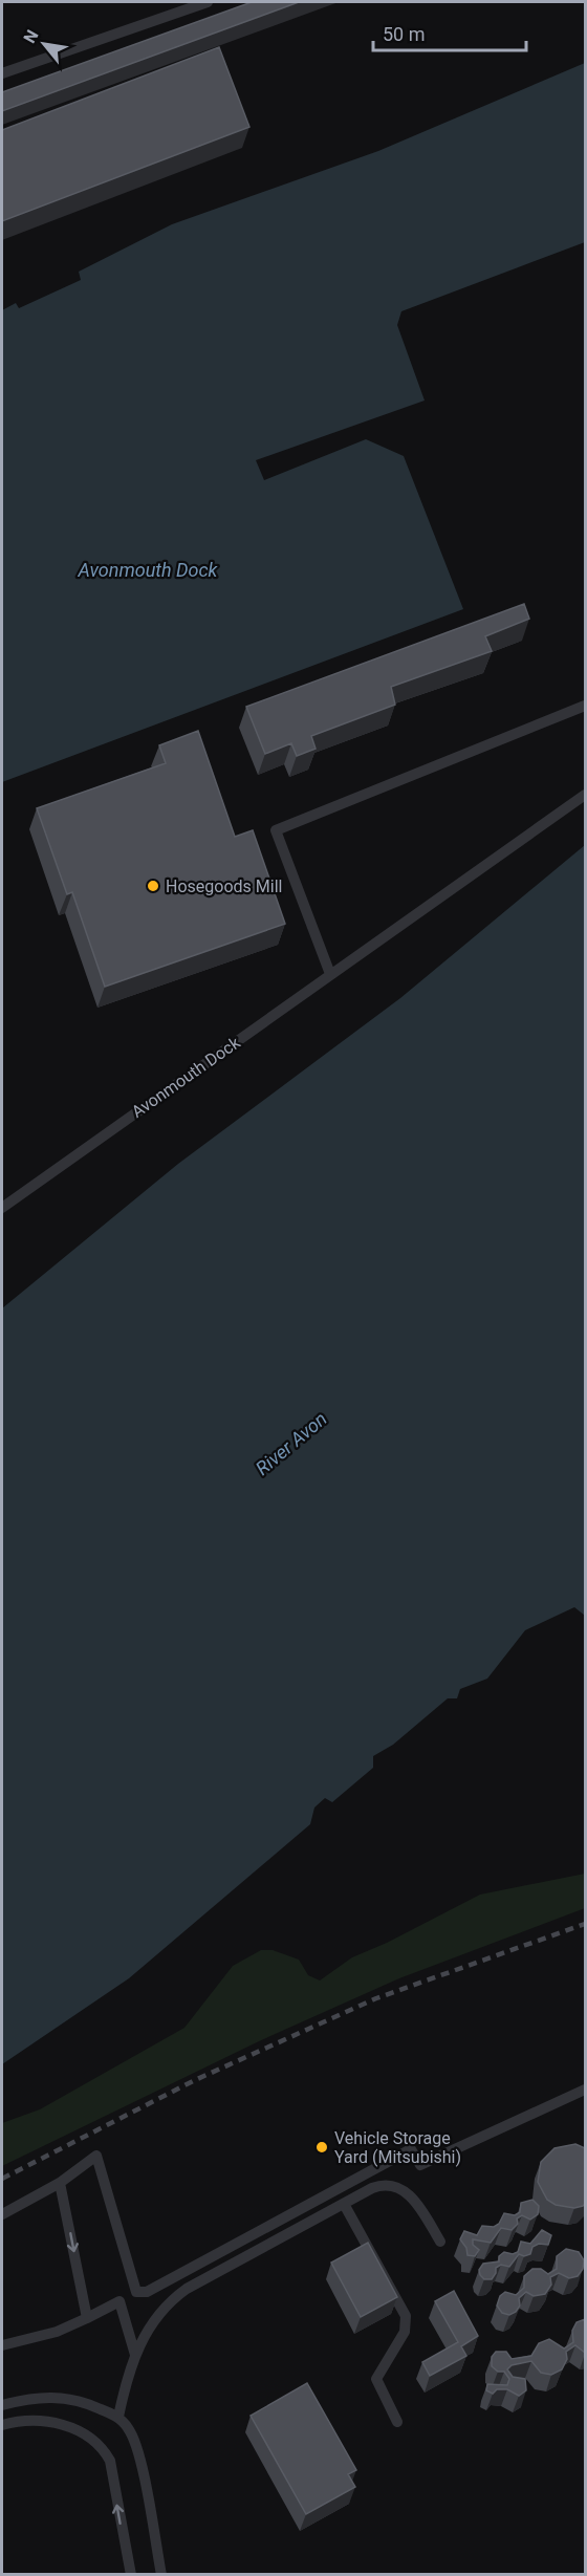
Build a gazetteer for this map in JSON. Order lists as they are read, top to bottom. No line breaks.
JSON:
{"streets":{"lane":["Avonmouth Dock"]},"water":["Avonmouth Dock","River Avon"],"places":["Hosegoods Mill","Vehicle Storage Yard (Mitsubishi)"],"scale_bar":"50 m","north":"top left"}
